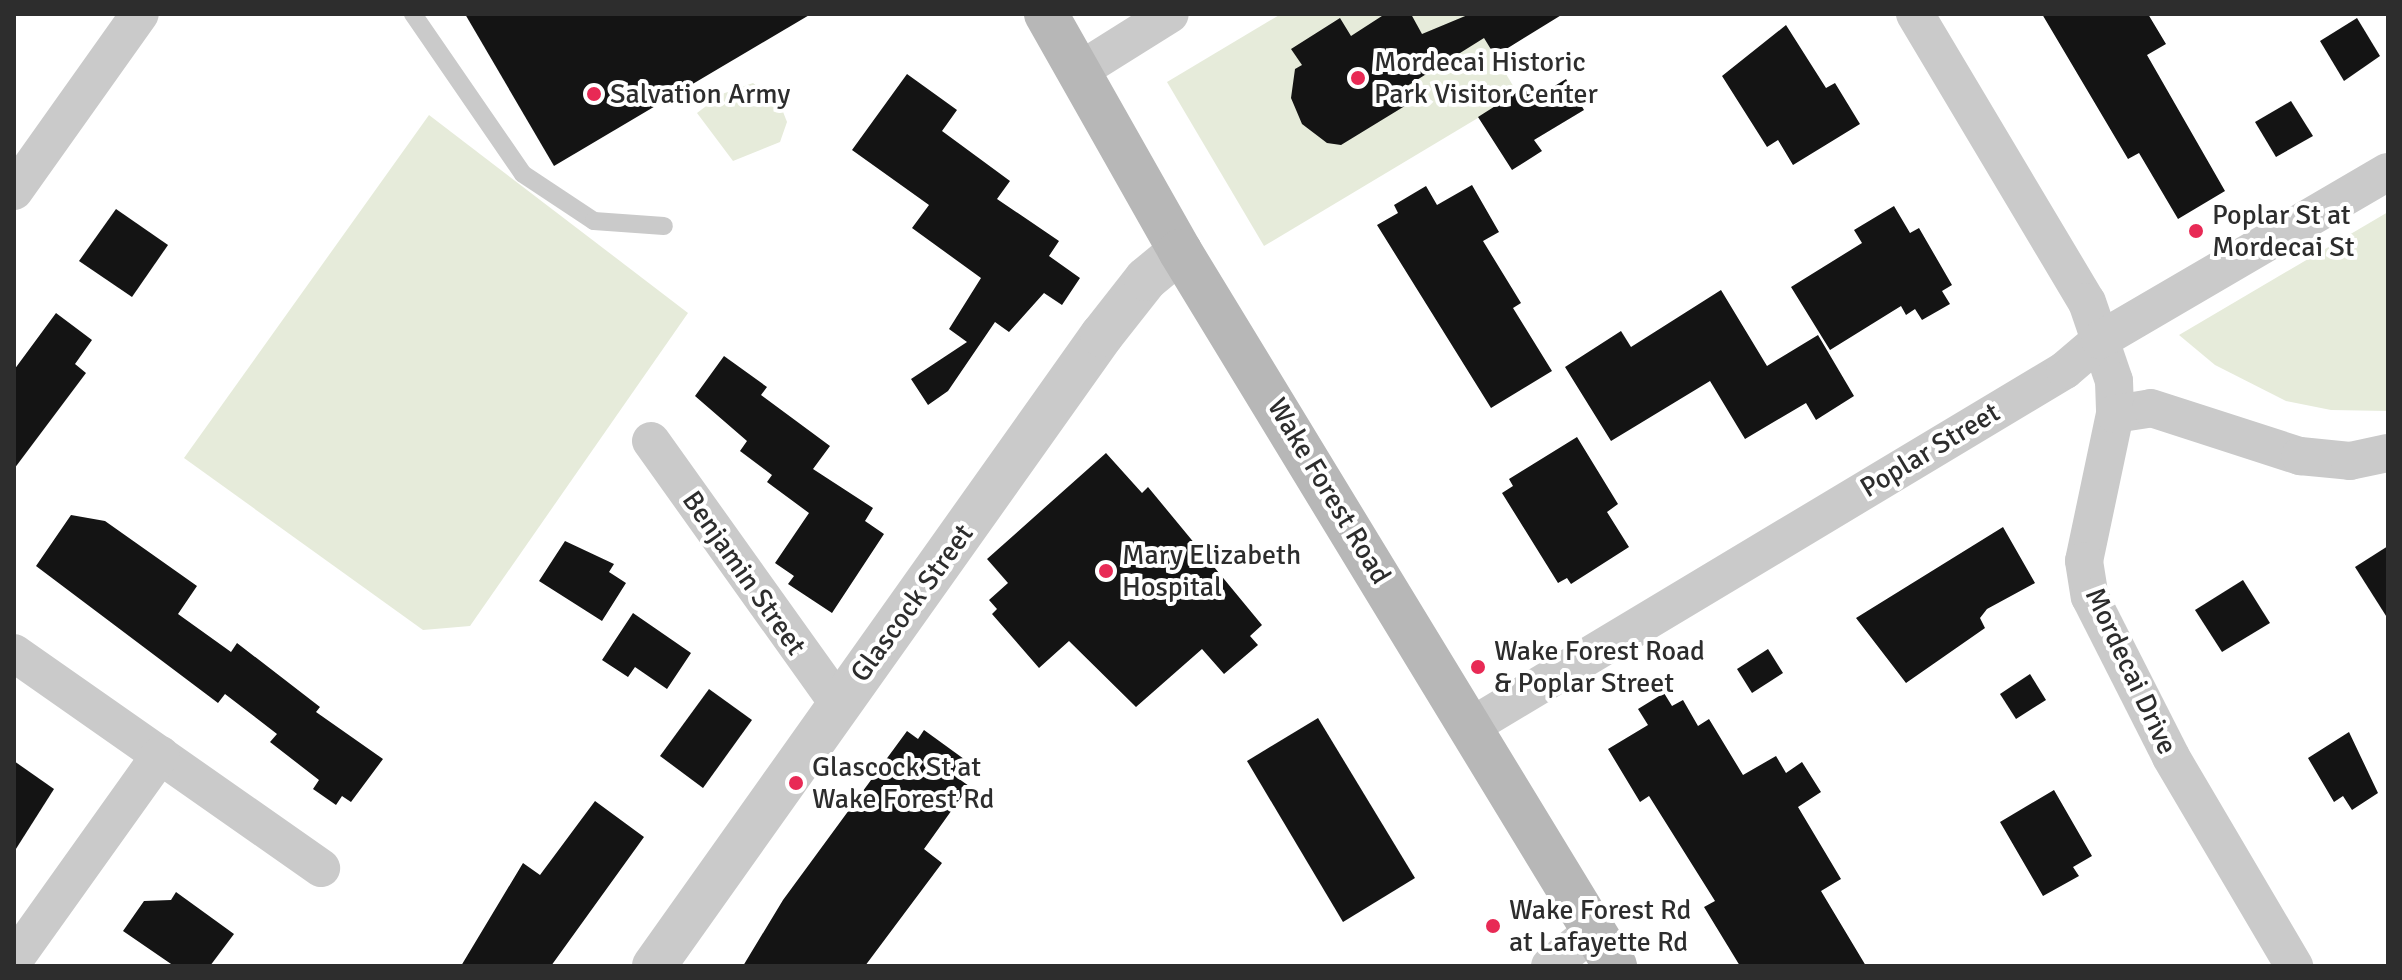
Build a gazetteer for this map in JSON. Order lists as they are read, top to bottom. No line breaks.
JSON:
{"streets":{"main road":["Wake Forest Road"],"street":["Poplar Street","Benjamin Street","Glascock Street","Mordecai Drive"]},"crossings":[["Poplar Street","Wake Forest Road"],["Poplar Street","Mordecai Drive"],["Wake Forest Road","Glascock Street"],["Benjamin Street","Glascock Street"]],"places":["Mordecai Historic Park Visitor Center","Salvation Army","Poplar St at Mordecai St","Mary Elizabeth Hospital","Wake Forest Road & Poplar Street","Glascock St at Wake Forest Rd","Wake Forest Rd at Lafayette Rd"]}
